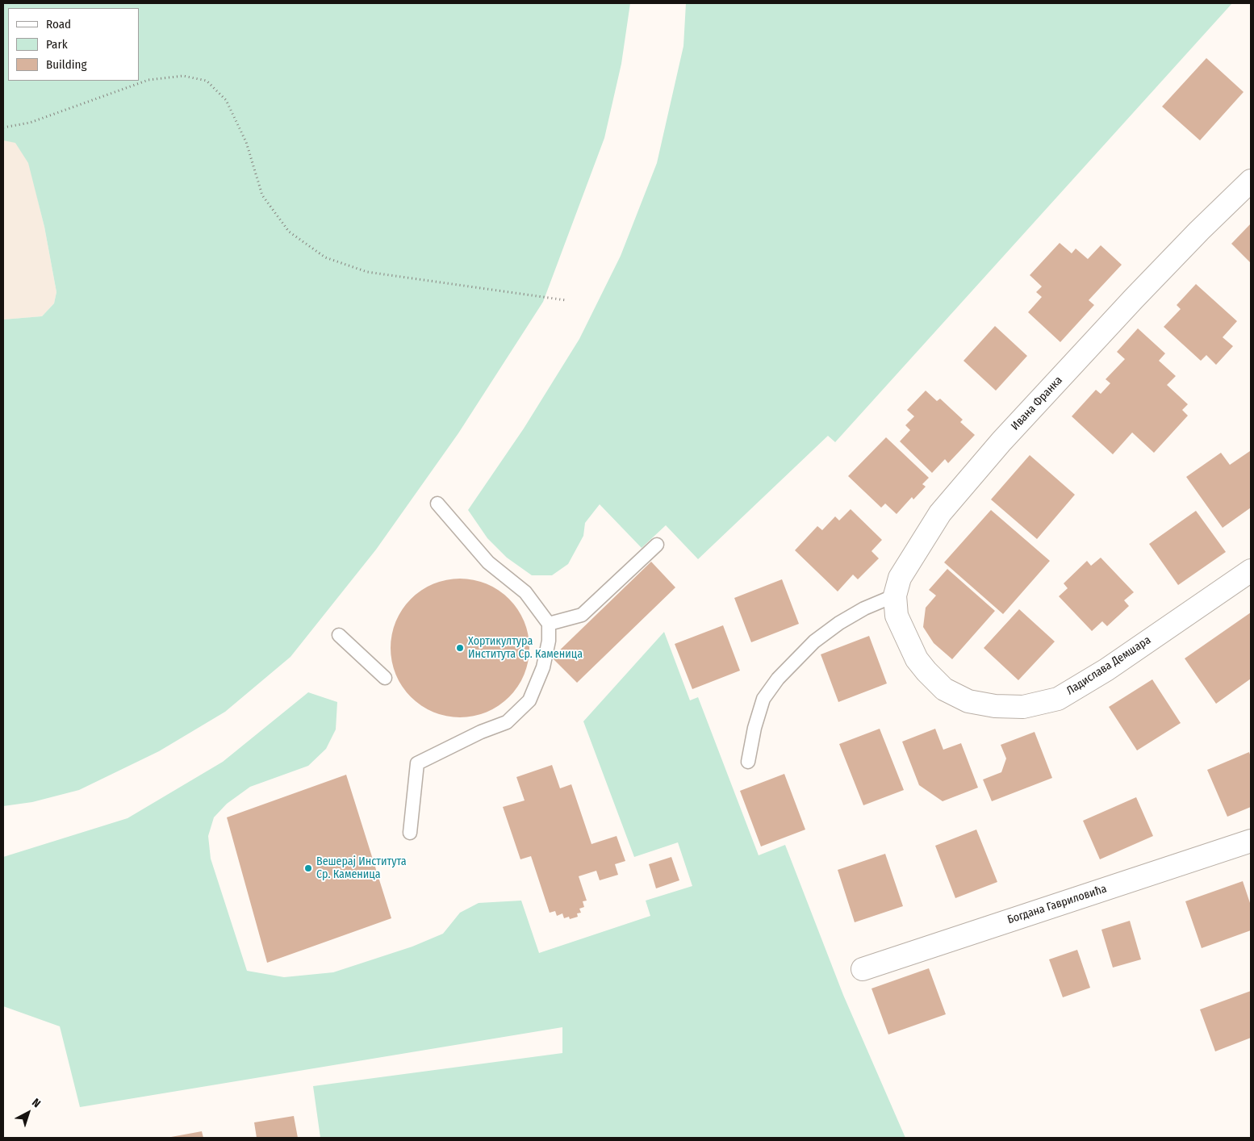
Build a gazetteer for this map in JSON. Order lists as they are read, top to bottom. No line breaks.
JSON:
{"streets":{"street":["Ивана Франка","Ладислава Демшара","Богдана Гавриловића"]},"crossings":[["Ивана Франка","Ладислава Демшара"]],"places":["Хортикултура Института Ср. Каменица","Вешерај Института Ср. Каменица"],"legend":["Road","Park","Building"],"north":"top right"}
